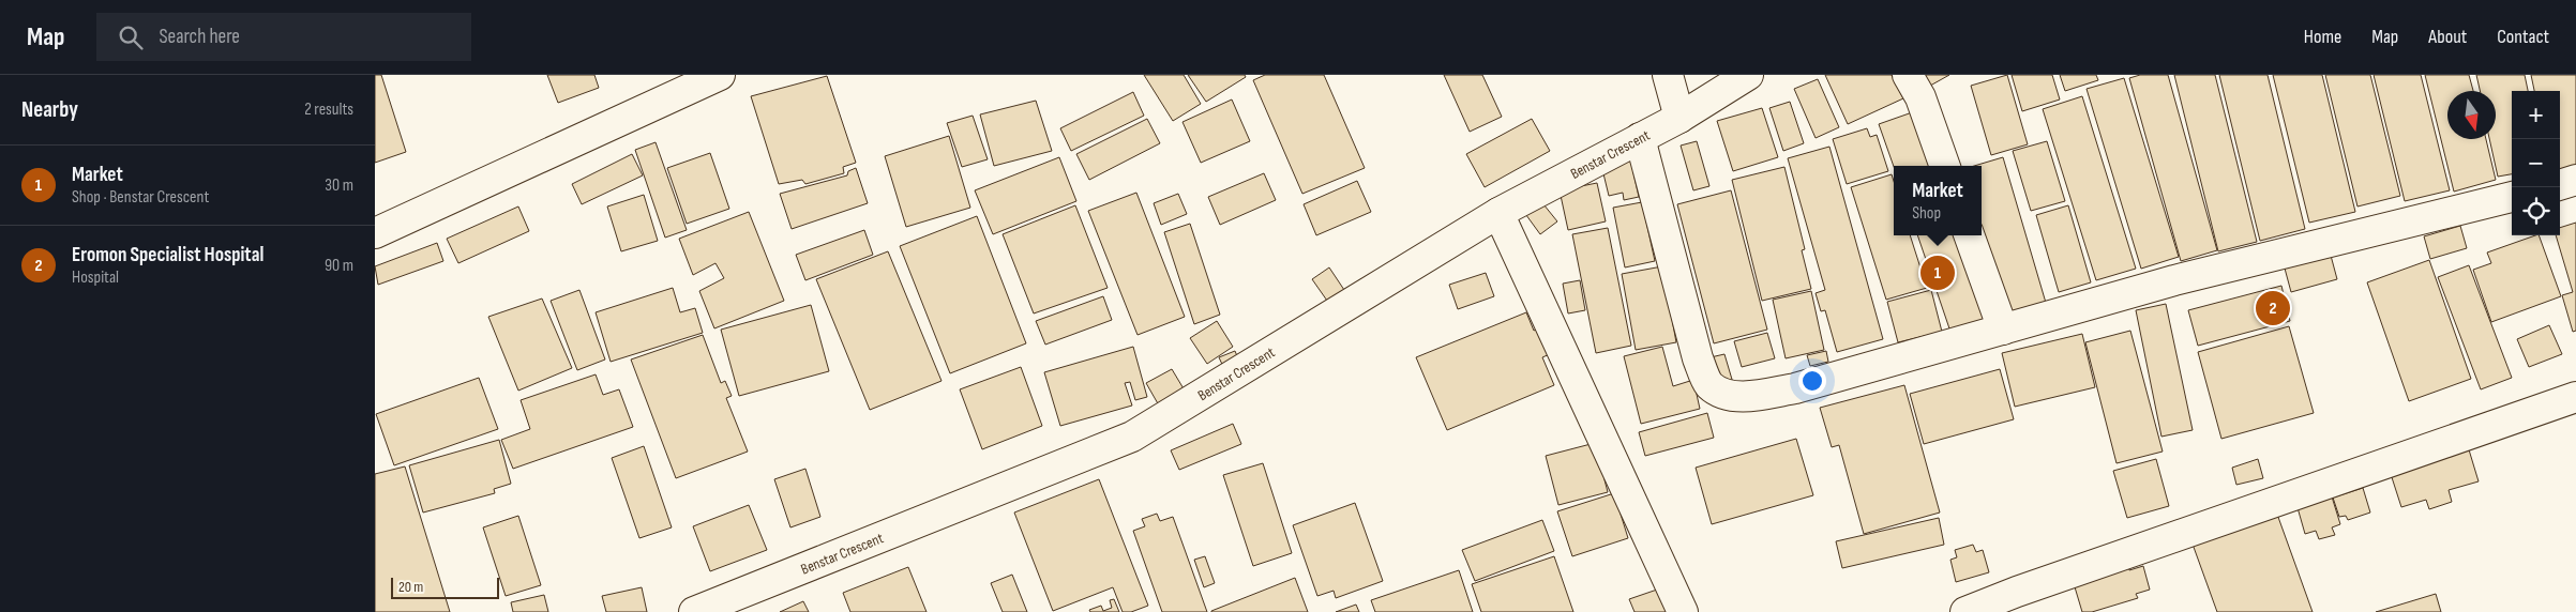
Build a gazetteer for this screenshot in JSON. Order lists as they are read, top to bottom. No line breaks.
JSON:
{"streets":{"street":["Benstar Crescent"]},"scale_bar":"20 m","north":"bottom","page":{"header":"Map","search":"Search here","nav":["Home","Map","About","Contact"],"heading":["Nearby","2 results"],"map_buttons":["+","−"],"list":[{"mark":"1","name":"Market","note":"Shop · Benstar Crescent","value":"30 m"},{"mark":"2","name":"Eromon Specialist Hospital","note":"Hospital","value":"90 m"}],"popup":["Market","Shop"],"pins":["1","2"],"scale":"20 m"}}
